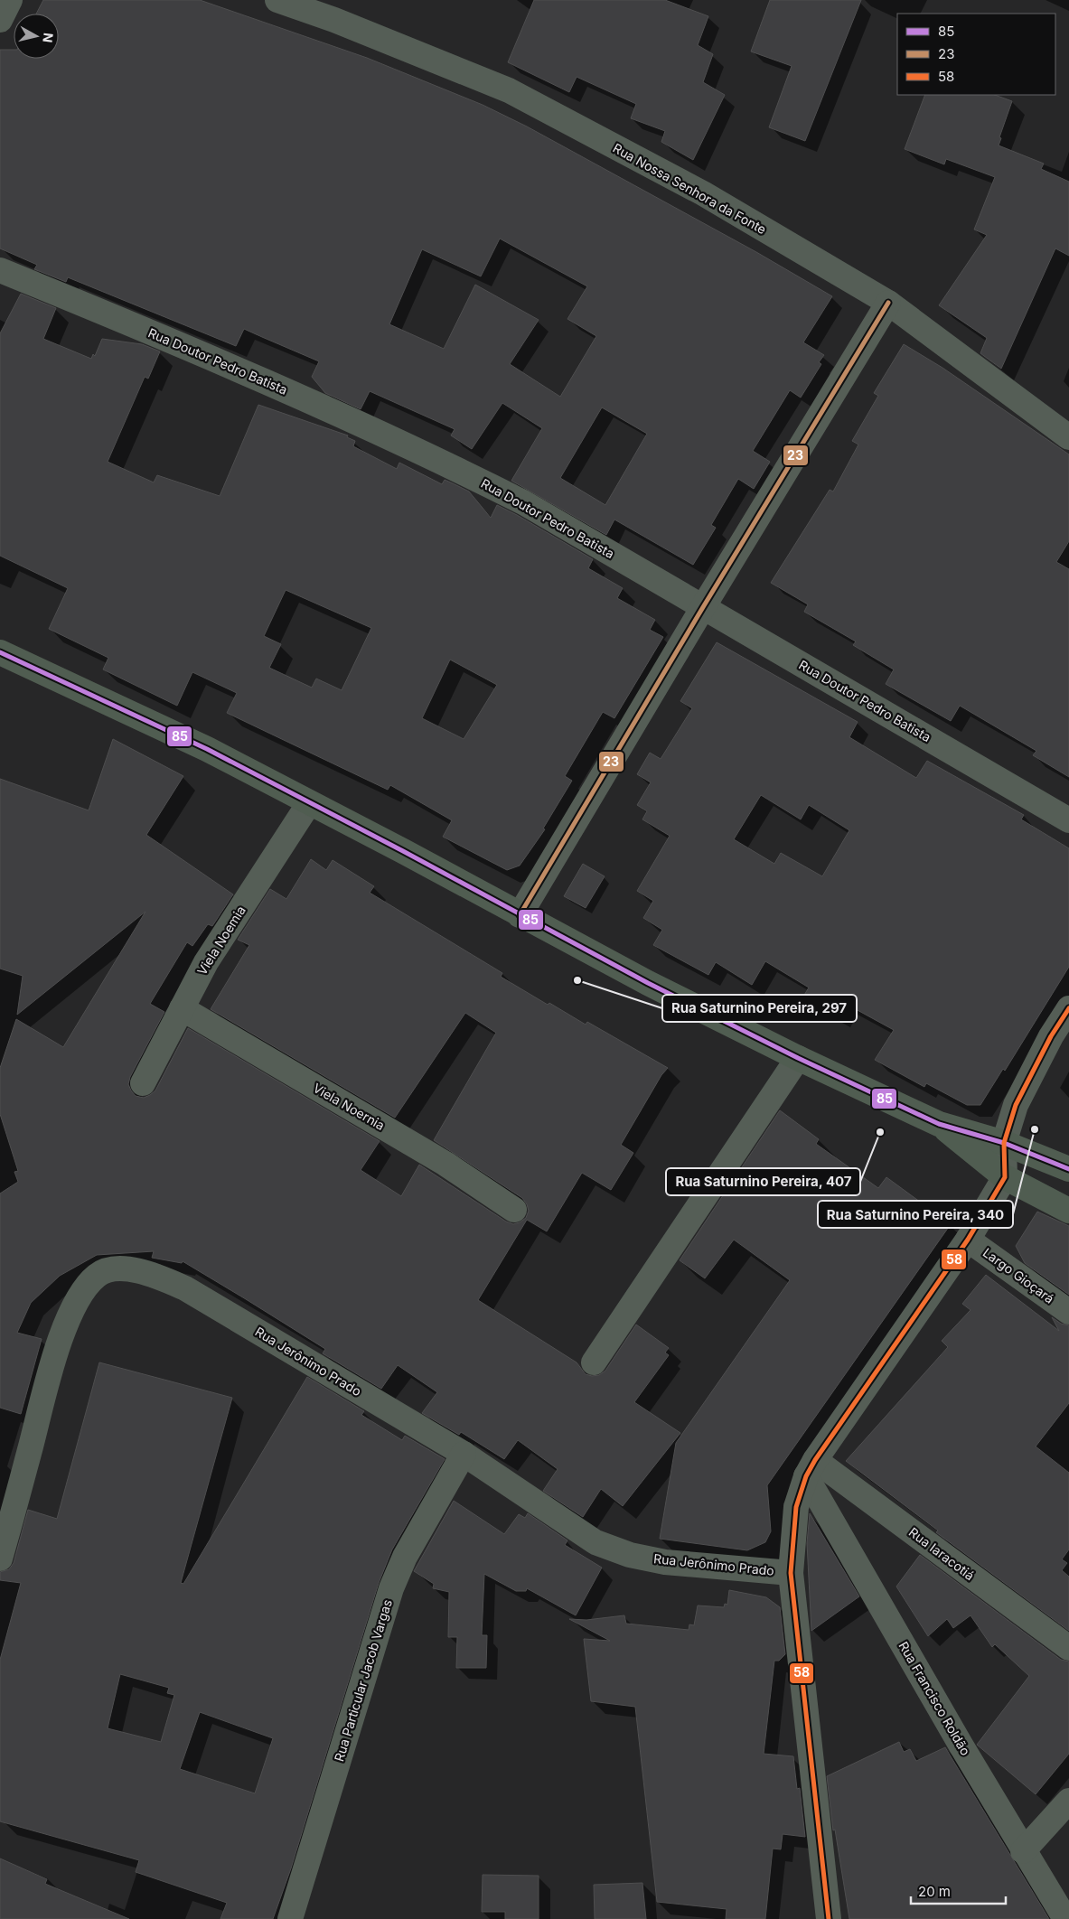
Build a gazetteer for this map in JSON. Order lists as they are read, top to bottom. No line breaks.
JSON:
{"streets":{"street":["Rua Nossa Senhora da Fonte","Rua Doutor Pedro Batista","Viela Noemia","Viela Noernia","Largo Gioçará","Rua Jerônimo Prado","Rua Iaracotiá","Rua Particular Jacob Vargas","Rua Francisco Roldão"]},"crossings":[["Viela Noemia","Viela Noernia"],["Rua Jerônimo Prado","Rua Particular Jacob Vargas"],["Rua Iaracotiá","Rua Francisco Roldão"]],"places":["Rua Saturnino Pereira, 297","Rua Saturnino Pereira, 340","Rua Saturnino Pereira, 407"],"lines":["transit line 23","transit line 85","transit line 58"],"legend":["85","23","58"],"scale_bar":"20 m","north":"right"}
